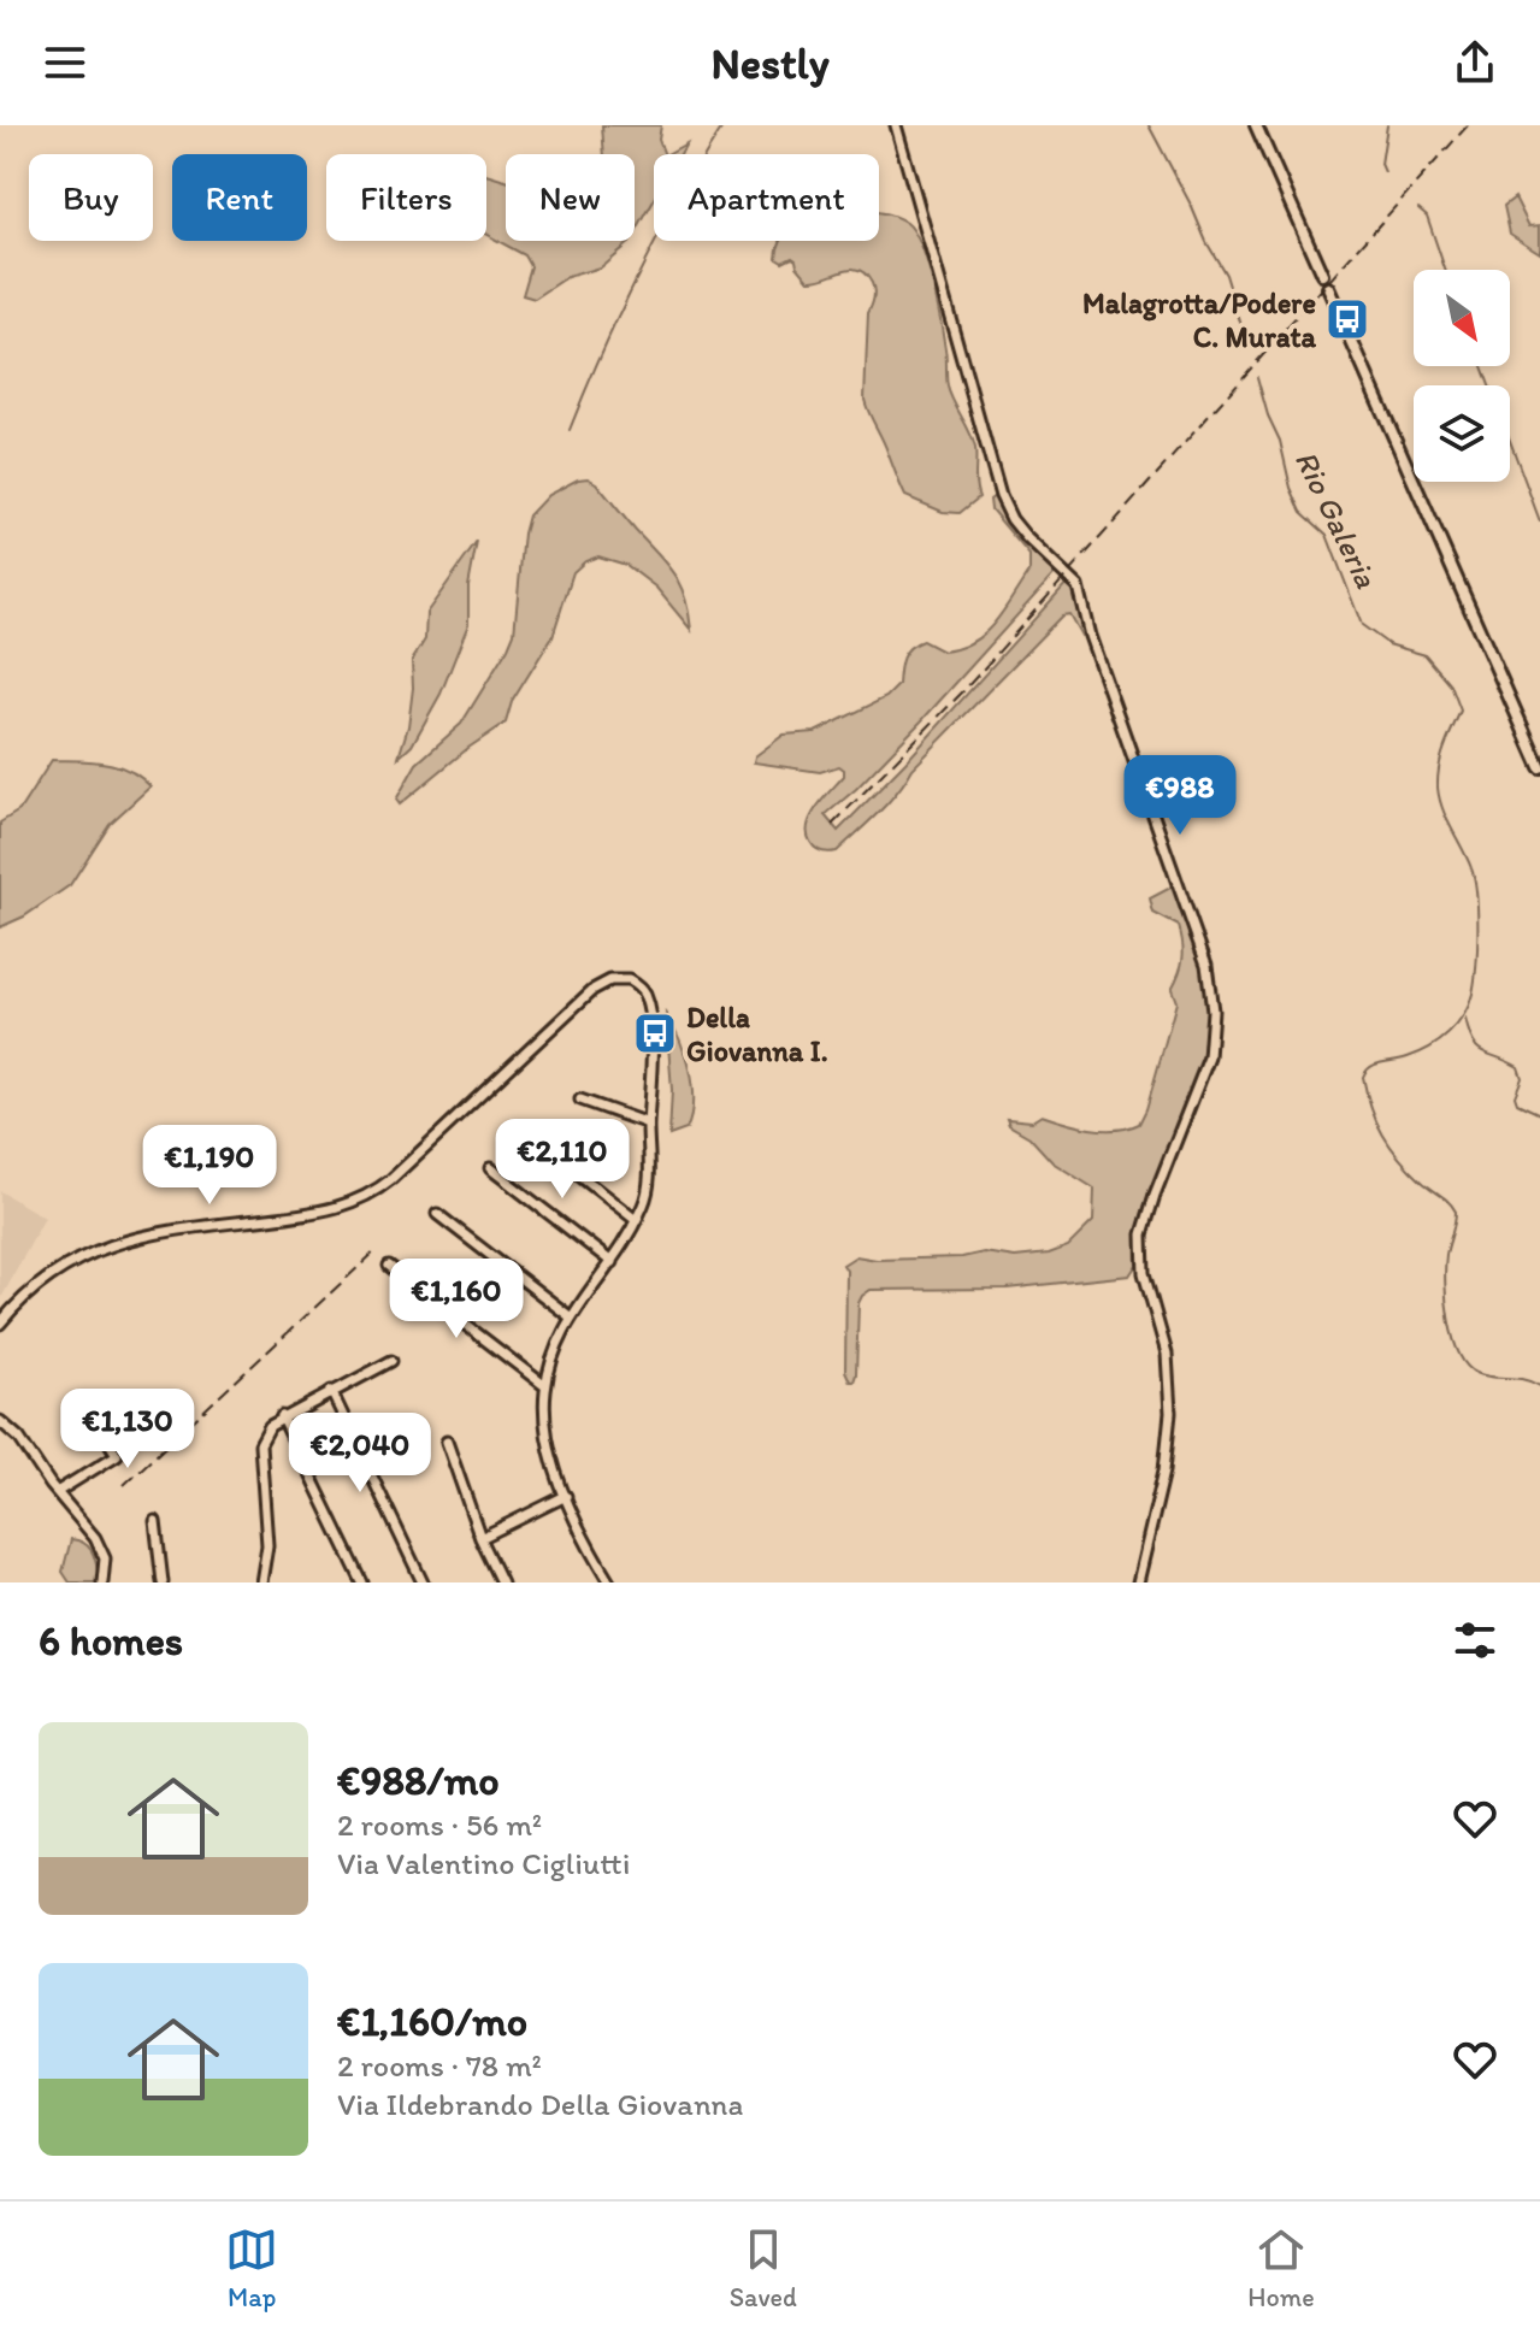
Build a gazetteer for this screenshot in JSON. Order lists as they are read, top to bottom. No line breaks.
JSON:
{"water":["Rio Galeria"],"places":{"bus stop":["Malagrotta/Podere C. Murata","Della Giovanna I."]},"north":"bottom right","page":{"header":"Nestly","chip":["Buy","Rent","Filters","New","Apartment"],"price":["€988","€2,110","€1,190","€1,160","€1,130","€2,040"],"heading":"6 homes","list":[{"name":"€988/mo","note":"2 rooms · 56 m² · Via Valentino Cigliutti"},{"name":"€1,160/mo","note":"2 rooms · 78 m² · Via Ildebrando Della Giovanna"}],"tabs":["Map","Saved","Home"]}}
